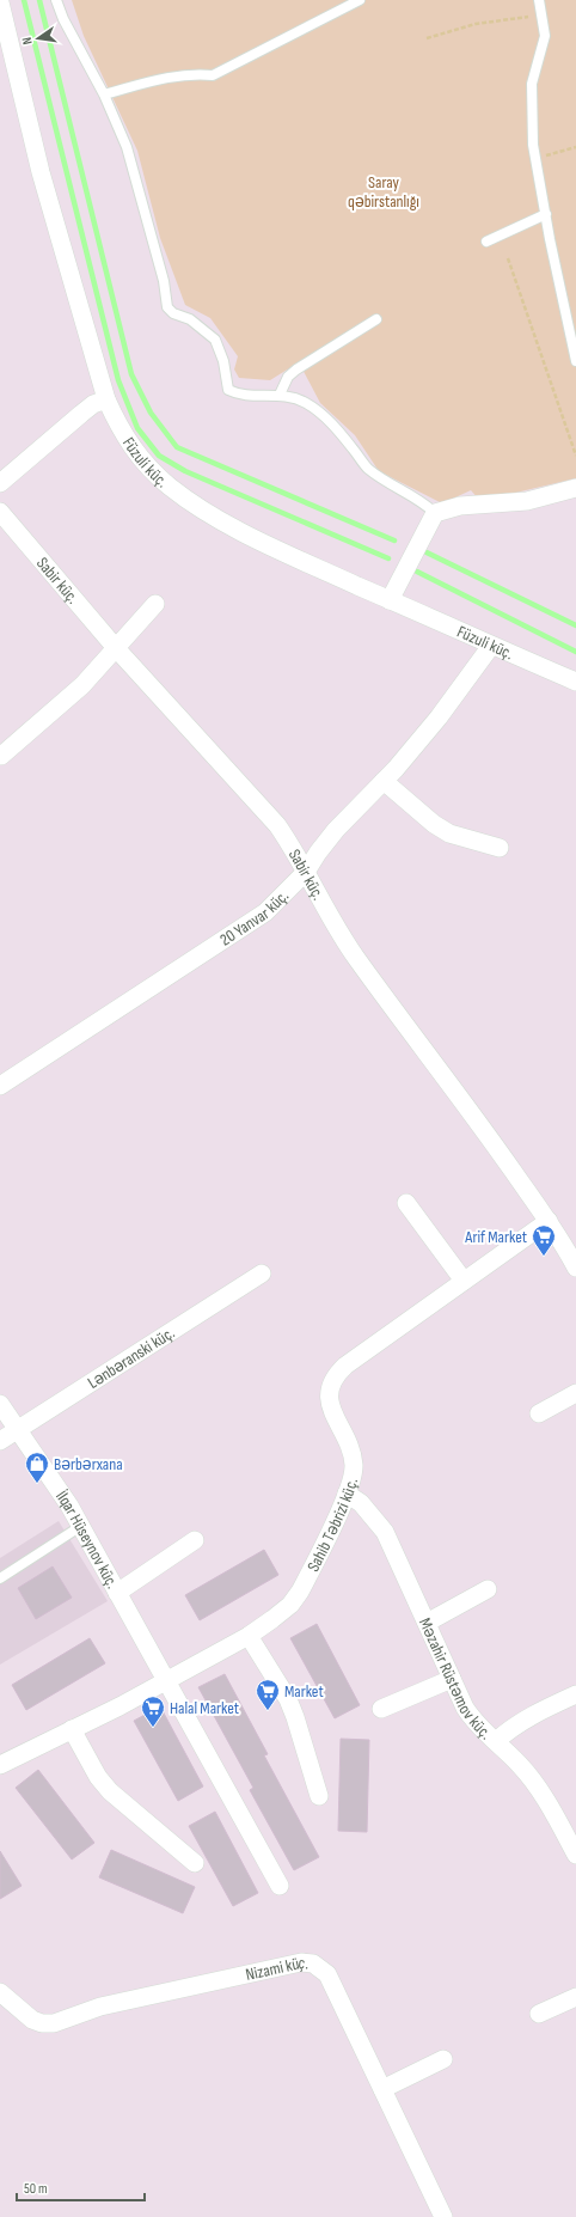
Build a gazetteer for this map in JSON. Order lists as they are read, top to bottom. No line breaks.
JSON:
{"streets":{"street":["Füzuli küç.","Sabir küç.","20 Yanvar küç.","Lənbəranski küç.","Sahib Təbrizi küç.","İlqar Hüseynov küç.","Məzahir Rüstəmov küç.","Nizami küç."]},"crossings":[["Füzuli küç.","20 Yanvar küç."],["Sabir küç.","20 Yanvar küç."],["Sabir küç.","Sahib Təbrizi küç."],["Lənbəranski küç.","İlqar Hüseynov küç."],["Sahib Təbrizi küç.","İlqar Hüseynov küç."],["Sahib Təbrizi küç.","Məzahir Rüstəmov küç."]],"parks":["Saray qəbirstanlığı"],"places":{"supermarket":["Arif Market","Market","Halal Market"],"shop":["Bərbərxana"]},"scale_bar":"50 m","north":"left"}
